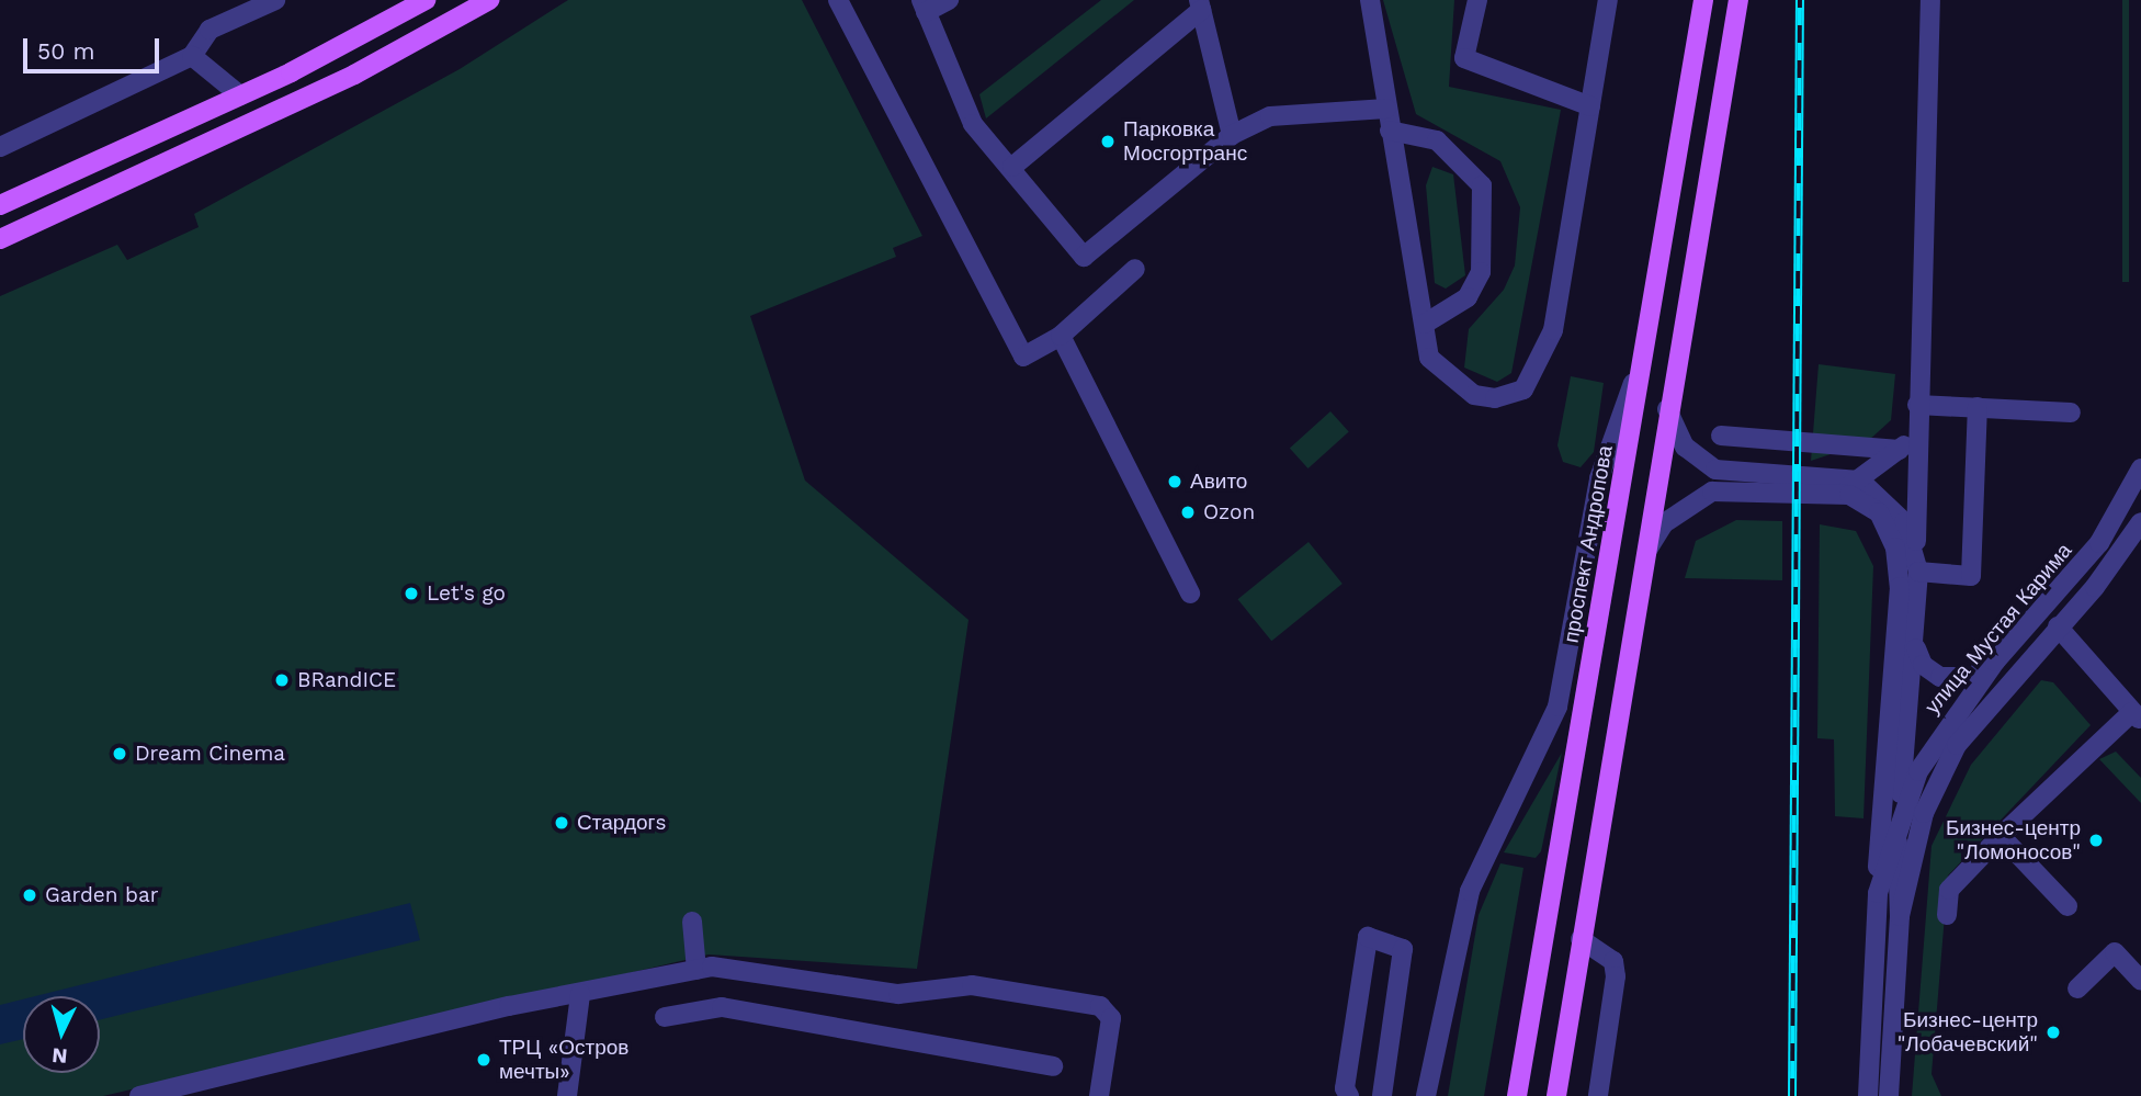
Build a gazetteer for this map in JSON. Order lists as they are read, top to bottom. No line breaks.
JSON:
{"streets":{"main road":["проспект Андропова"],"street":["улица Мустая Карима"]},"places":["Парковка Мосгортранс","Авито","Ozon","Let's go","BRandICE","Dream Cinema","Стардогs","Бизнес-центр \"Ломоносов\"","Garden bar","Бизнес-центр \"Лобачевский\"","ТРЦ «Остров мечты»"],"scale_bar":"50 m","north":"bottom"}
